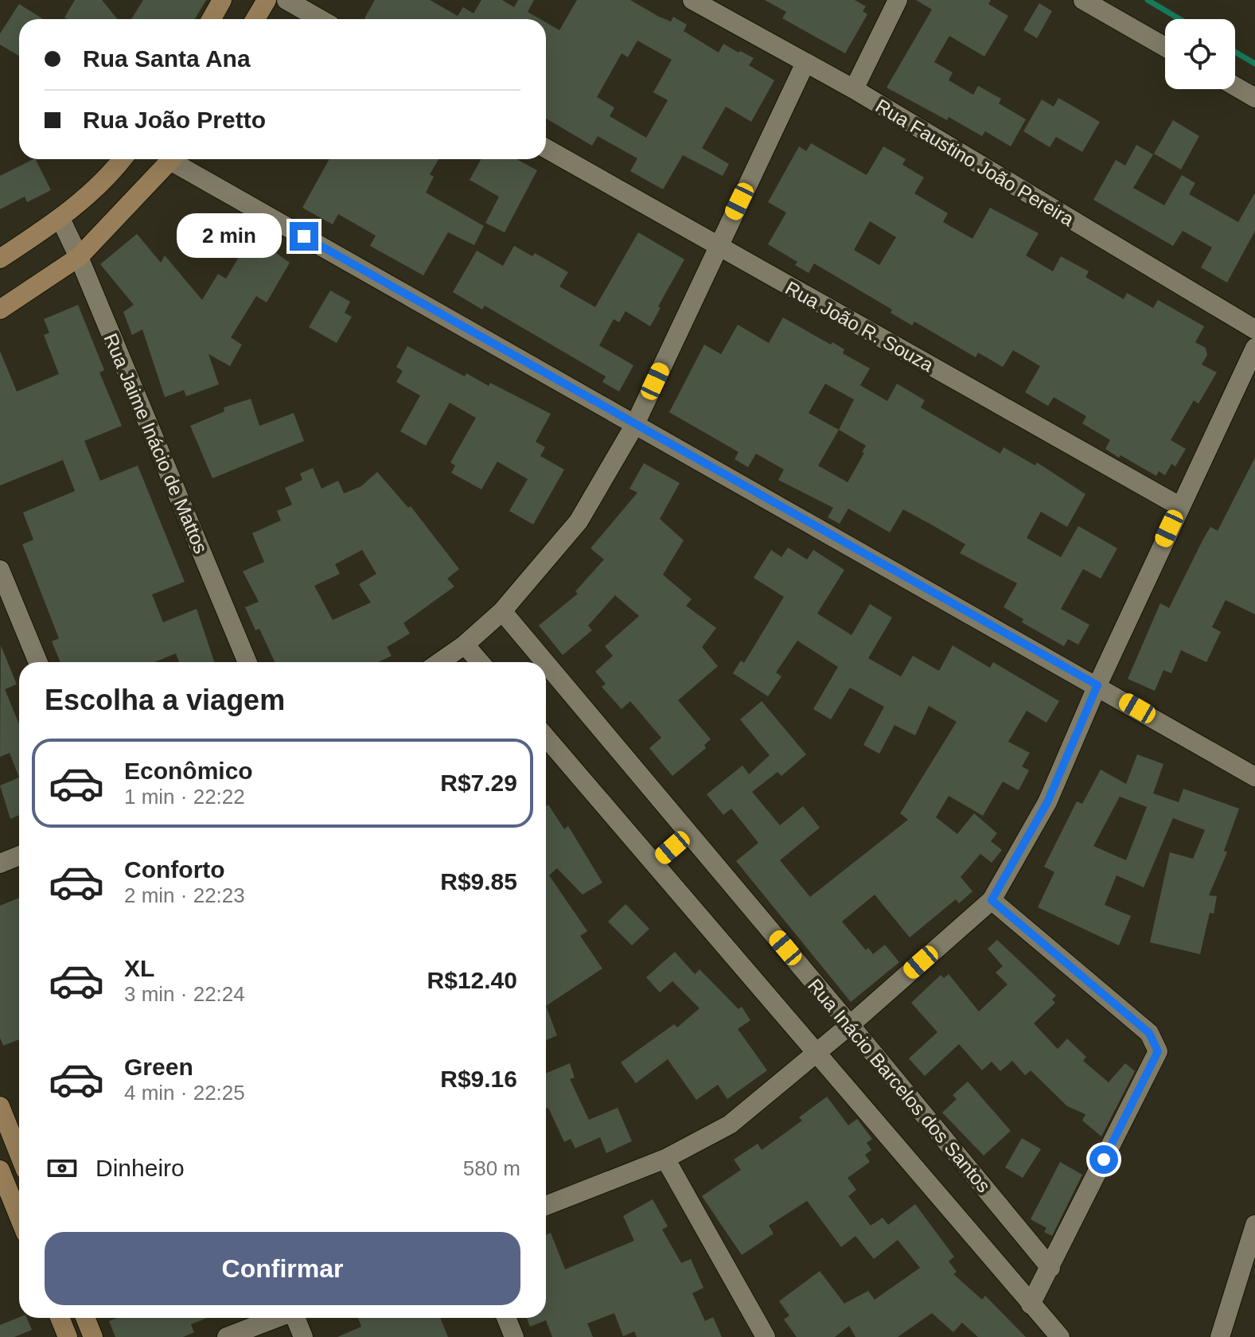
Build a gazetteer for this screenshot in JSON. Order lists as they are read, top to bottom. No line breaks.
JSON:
{"streets":{"street":["Rua Faustino João Pereira","Rua João R. Souza","Rua Jaime Inácio de Mattos","Rua Inácio Barcelos dos Santos"]},"page":{"banner":["Rua Santa Ana","Rua João Pretto"],"bubble":"2 min","heading":"Escolha a viagem","list":[{"name":"Econômico","note":"1 min · 22:22","value":"R$7.29"},{"name":"Conforto","note":"2 min · 22:23","value":"R$9.85"},{"name":"XL","note":"3 min · 22:24","value":"R$12.40"},{"name":"Green","note":"4 min · 22:25","value":"R$9.16"}],"pay":["Dinheiro","580 m"],"buttons":"Confirmar"}}
